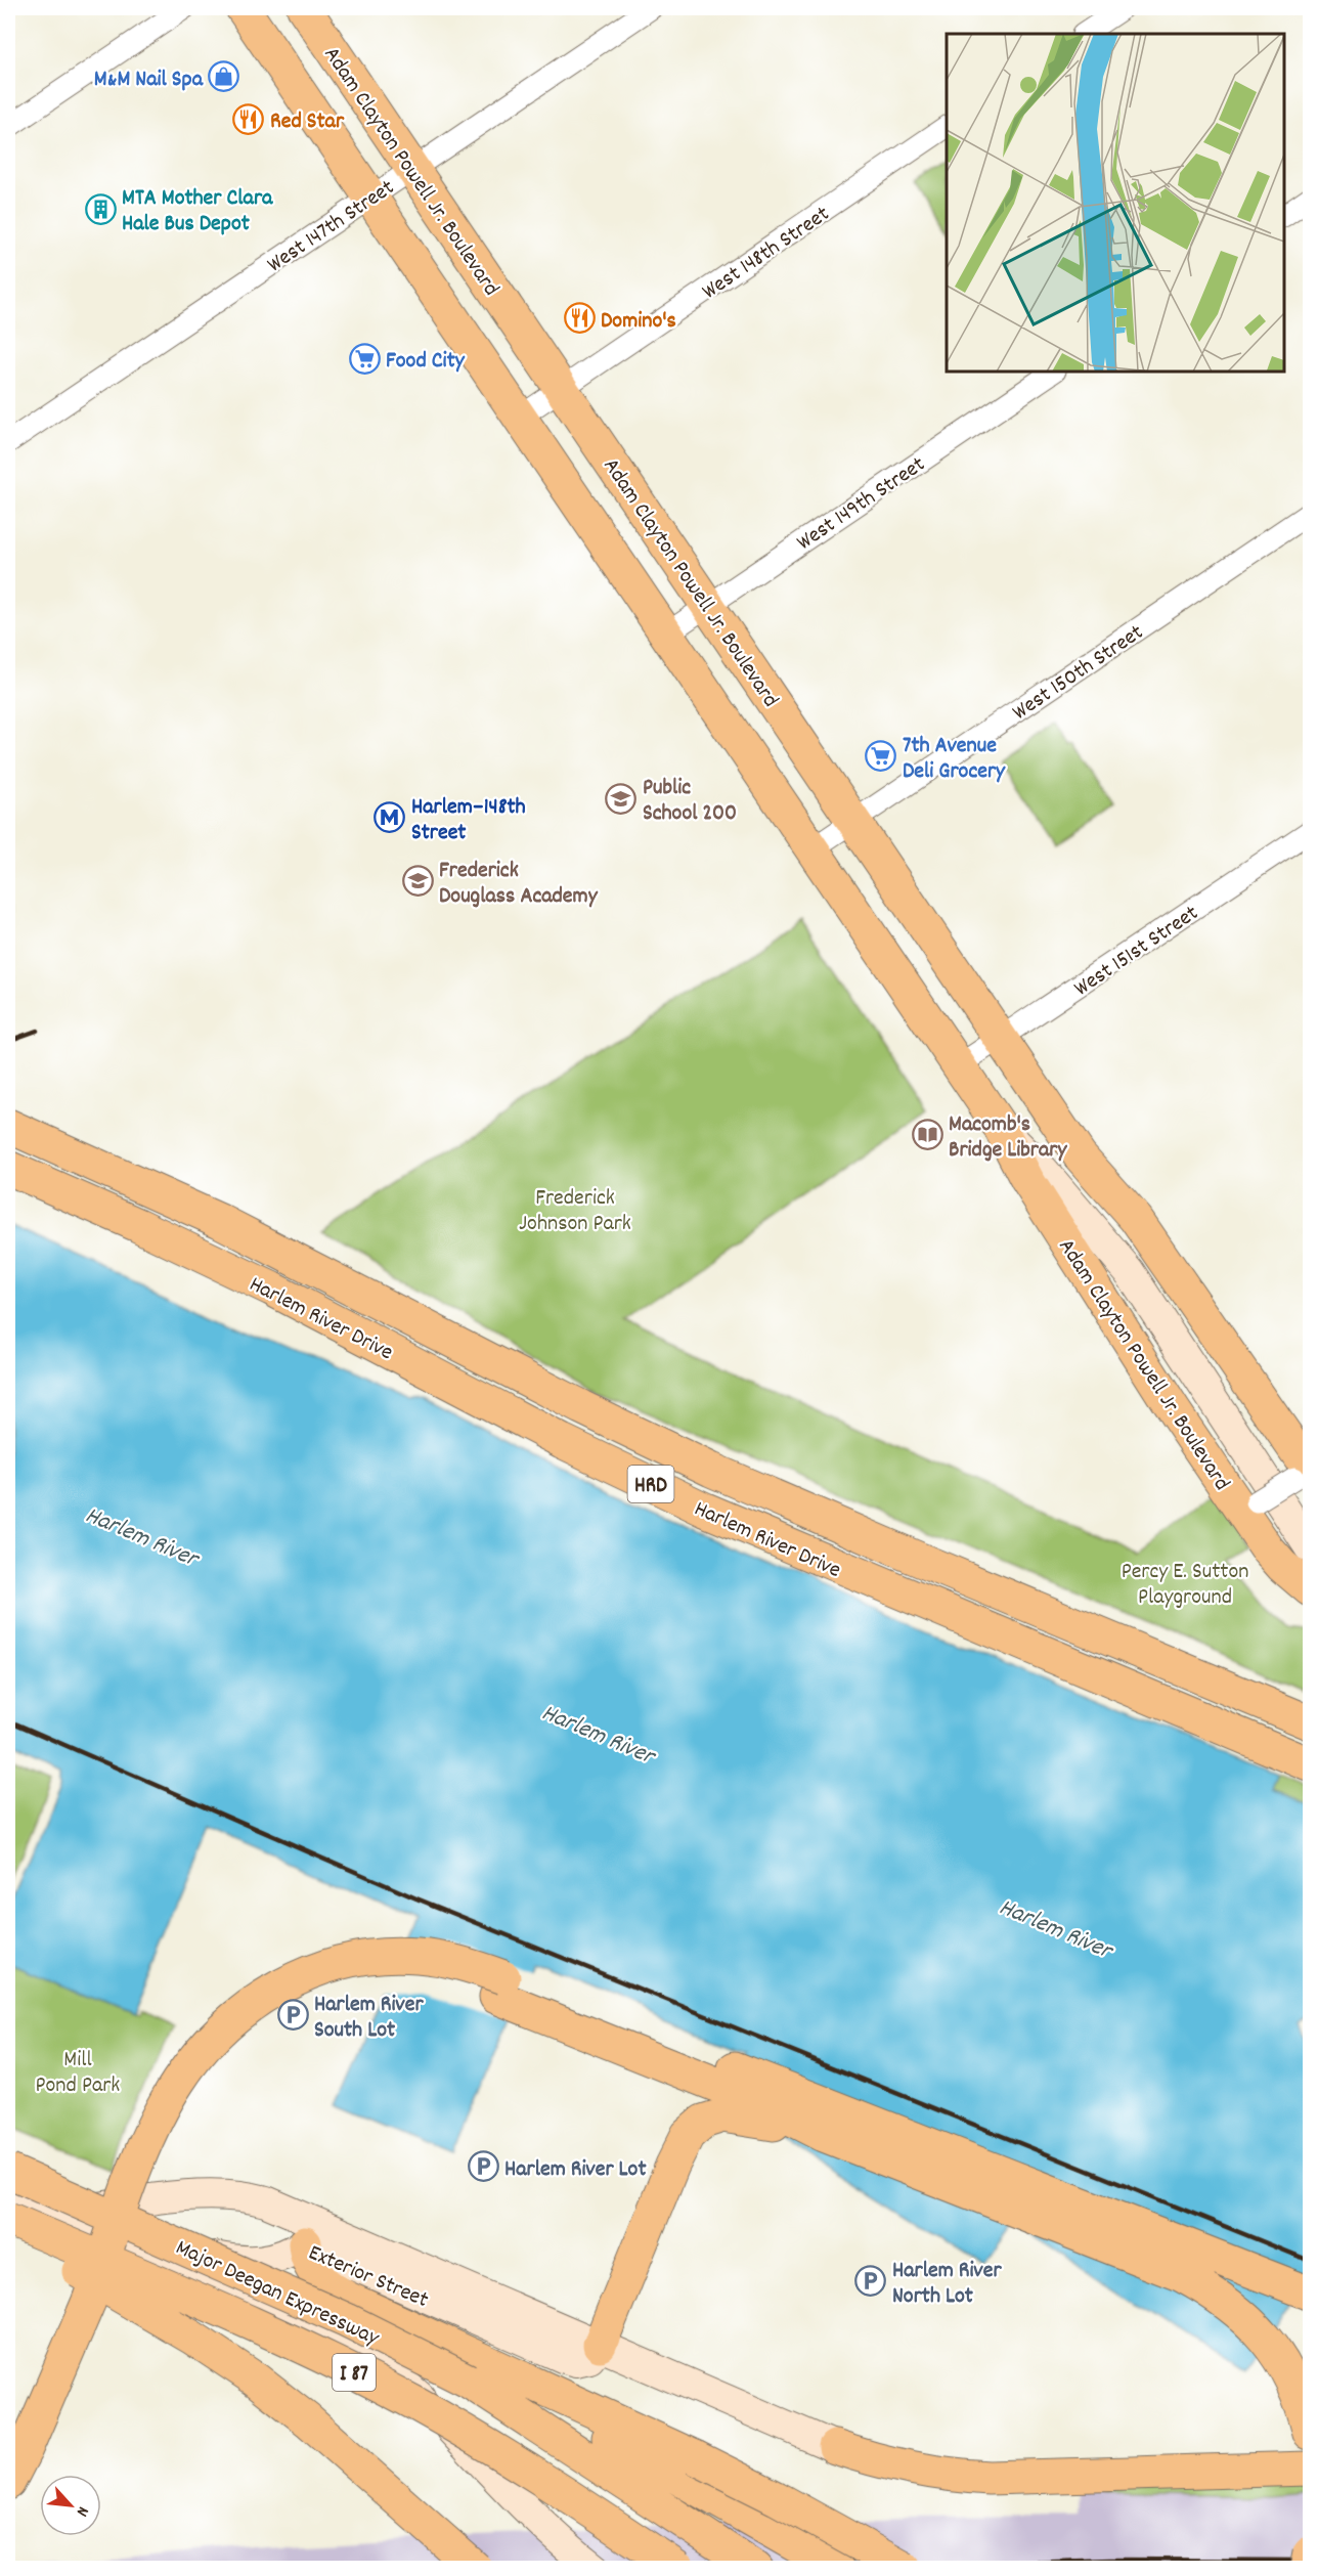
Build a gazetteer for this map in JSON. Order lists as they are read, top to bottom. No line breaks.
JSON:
{"streets":{"main road":["Adam Clayton Powell Jr. Boulevard","Harlem River Drive","HRD","Exterior Street","Major Deegan Expressway","I 87"],"street":["West 147th Street","West 148th Street","West 149th Street","West 150th Street","West 151st Street"]},"crossings":[["Adam Clayton Powell Jr. Boulevard","West 147th Street"],["Adam Clayton Powell Jr. Boulevard","West 148th Street"],["Adam Clayton Powell Jr. Boulevard","West 149th Street"],["Adam Clayton Powell Jr. Boulevard","West 150th Street"],["Adam Clayton Powell Jr. Boulevard","West 151st Street"]],"water":["Harlem River"],"parks":["Frederick Johnson Park","Percy E. Sutton Playground","Mill Pond Park"],"places":{"shop":["M&M Nail Spa"],"restaurant":["Red Star","Domino's"],"building":["MTA Mother Clara Hale Bus Depot"],"supermarket":["Food City","7th Avenue Deli Grocery"],"school or university":["Public School 200","Frederick Douglass Academy"],"metro station":["Harlem–148th Street"],"library":["Macomb's Bridge Library"],"parking":["Harlem River South Lot","Harlem River Lot","Harlem River North Lot"]},"north":"bottom right"}
